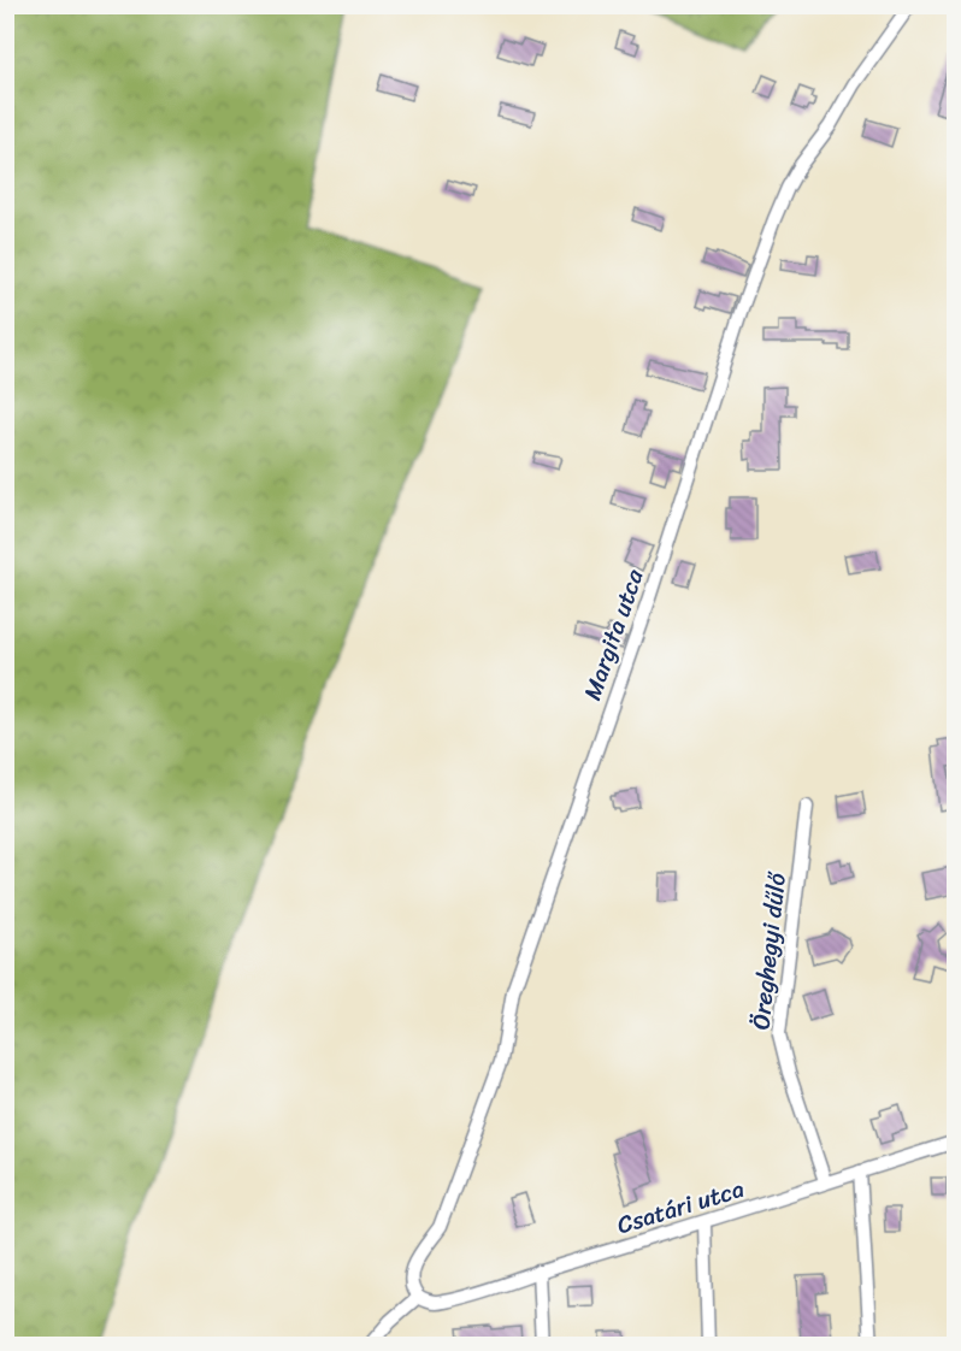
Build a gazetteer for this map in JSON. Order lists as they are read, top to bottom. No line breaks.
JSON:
{"streets":{"street":["Margita utca","Öreghegyi dűlő","Csatári utca"]},"crossings":[["Margita utca","Csatári utca"],["Öreghegyi dűlő","Csatári utca"]]}
